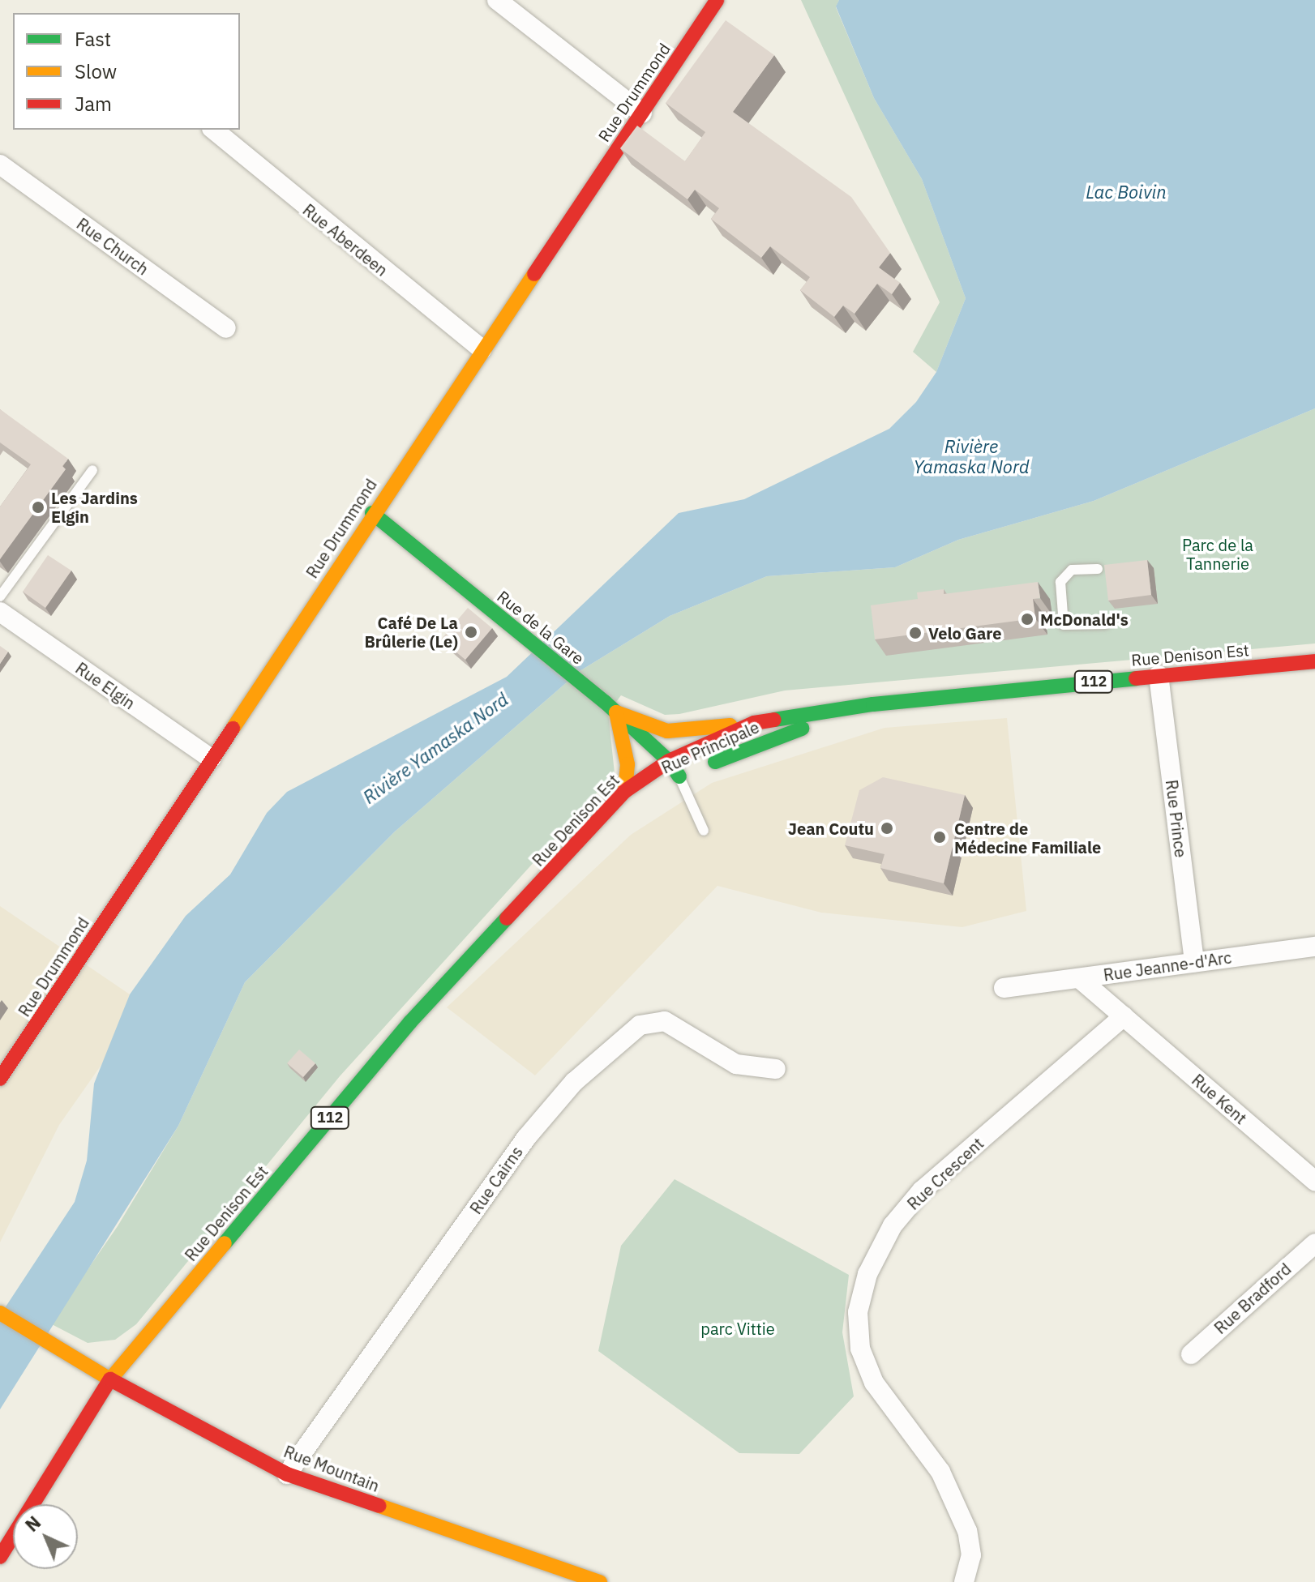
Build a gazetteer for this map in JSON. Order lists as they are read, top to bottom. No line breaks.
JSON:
{"streets":{"street":["Rue Drummond","Rue Aberdeen","Rue Church","Rue de la Gare","Rue Denison Est","112","Rue Elgin","Rue Principale","Rue Prince","Rue Jeanne-d'Arc","Rue Kent","Rue Crescent","Rue Cairns","Rue Bradford","Rue Mountain"]},"crossings":[["Rue Drummond","Rue Aberdeen"],["Rue Drummond","Rue de la Gare"],["Rue Drummond","Rue Elgin"],["Rue de la Gare","Rue Denison Est"],["Rue de la Gare","Rue Principale"],["Rue Denison Est","Rue Principale"],["Rue Denison Est","Rue Prince"],["Rue Denison Est","Rue Mountain"],["Rue Prince","Rue Jeanne-d'Arc"],["Rue Jeanne-d'Arc","Rue Kent"],["Rue Jeanne-d'Arc","Rue Crescent"],["Rue Kent","Rue Crescent"],["Rue Cairns","Rue Mountain"]],"water":["Lac Boivin","Rivière Yamaska Nord"],"parks":["Parc de la Tannerie","parc Vittie"],"places":["Les Jardins Elgin","McDonald's","Café De La Brûlerie (Le)","Velo Gare","Jean Coutu","Centre de Médecine Familiale"],"legend":["Fast","Slow","Jam"],"north":"top left"}
